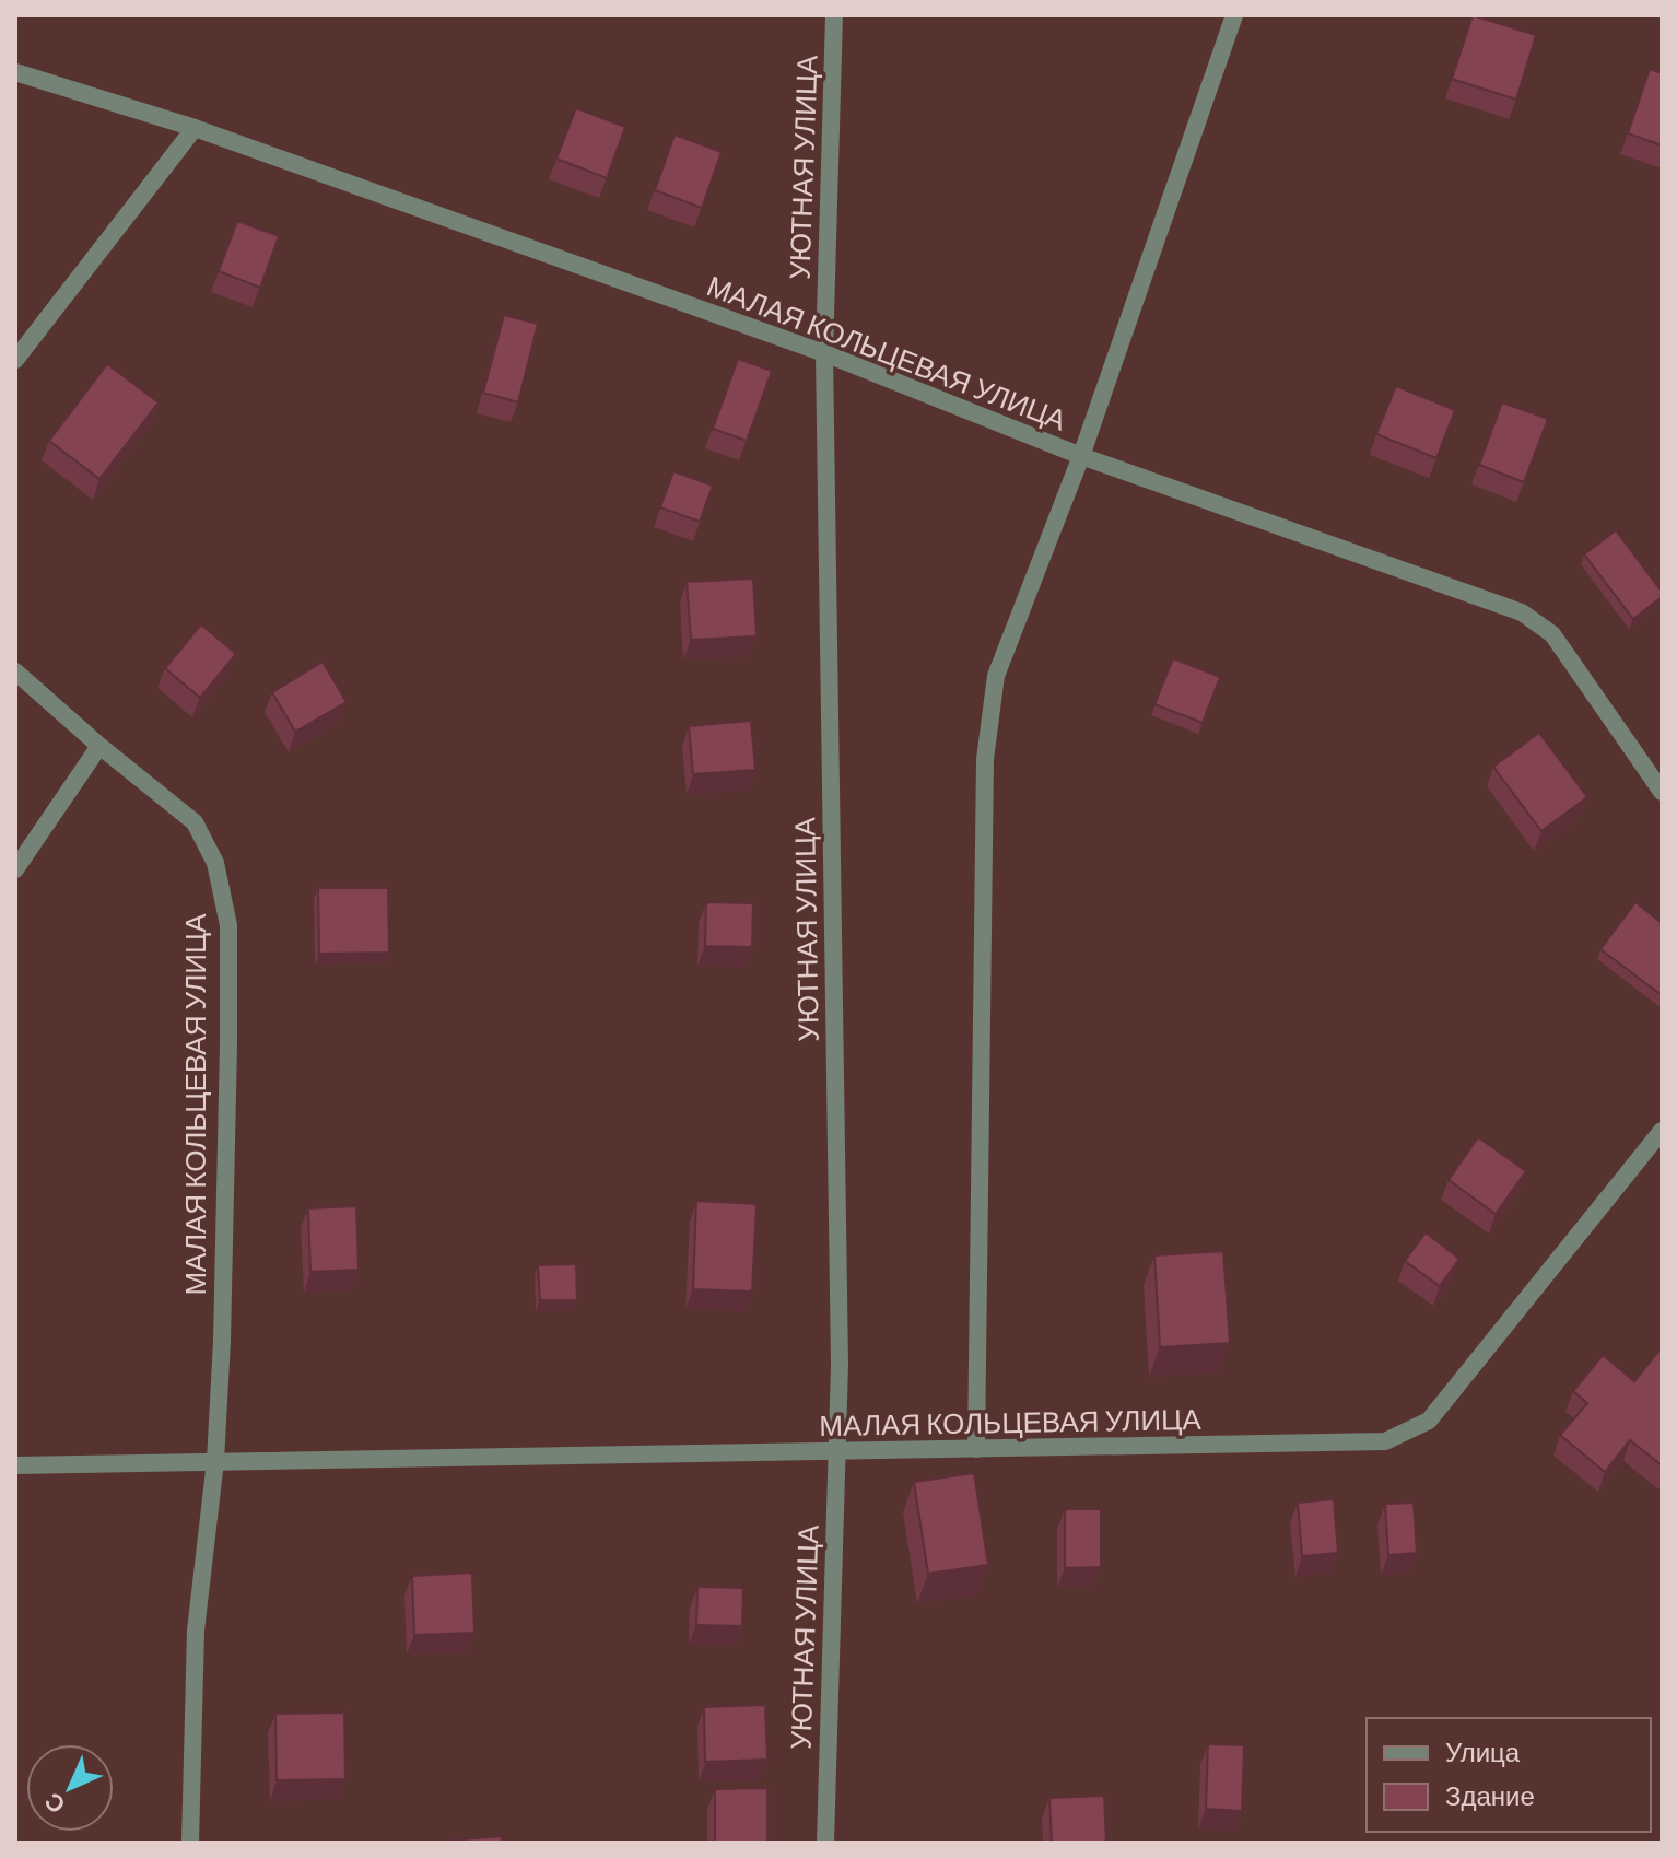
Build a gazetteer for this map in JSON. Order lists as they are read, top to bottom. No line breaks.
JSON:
{"streets":{"street":["УЮТНАЯ УЛИЦА","МАЛАЯ КОЛЬЦЕВАЯ УЛИЦА"]},"crossings":[["УЮТНАЯ УЛИЦА","МАЛАЯ КОЛЬЦЕВАЯ УЛИЦА"]],"legend":["Улица","Здание"],"north":"bottom left"}
